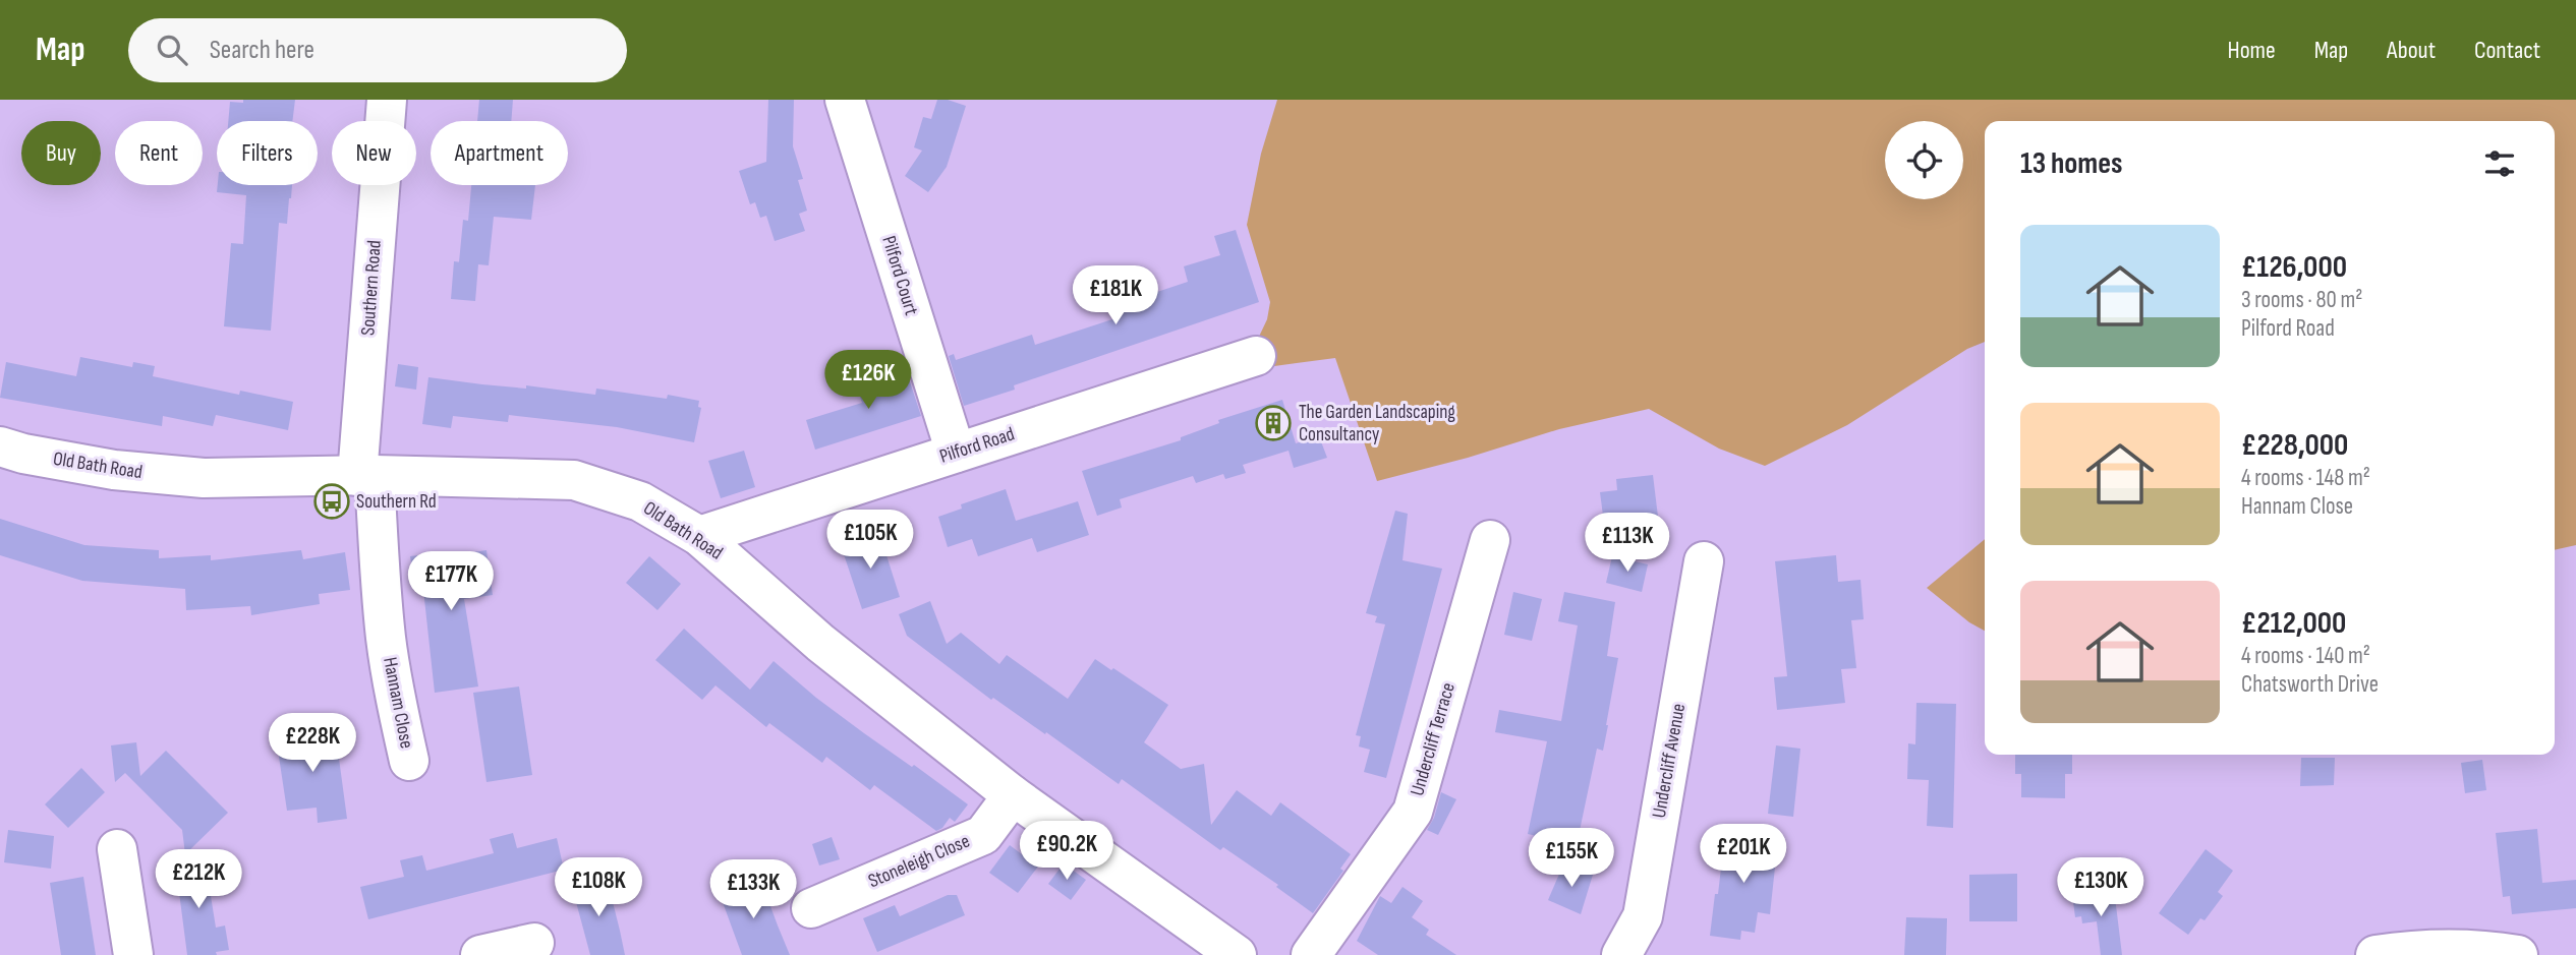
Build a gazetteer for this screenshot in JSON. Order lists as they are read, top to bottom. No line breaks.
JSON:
{"streets":{"street":["Pilford Court","Southern Road","Pilford Road","Old Bath Road","Hannam Close","Undercliff Terrace","Undercliff Avenue","Stoneleigh Close"]},"crossings":[["Pilford Court","Pilford Road"],["Southern Road","Old Bath Road"],["Southern Road","Hannam Close"],["Pilford Road","Old Bath Road"],["Old Bath Road","Hannam Close"],["Old Bath Road","Stoneleigh Close"]],"places":{"building":["The Garden Landscaping Consultancy"],"bus stop":["Southern Rd"]},"page":{"header":"Map","search":"Search here","nav":["Home","Map","About","Contact"],"chip":["Buy","Rent","Filters","New","Apartment"],"heading":"13 homes","list":[{"name":"£126,000","note":"3 rooms · 80 m² · Pilford Road"},{"name":"£228,000","note":"4 rooms · 148 m² · Hannam Close"},{"name":"£212,000","note":"4 rooms · 140 m² · Chatsworth Drive"}],"price":["£181K","£126K","£105K","£113K","£177K","£228K","£90.2K","£201K","£155K","£212K","£108K","£130K","£133K"]}}
